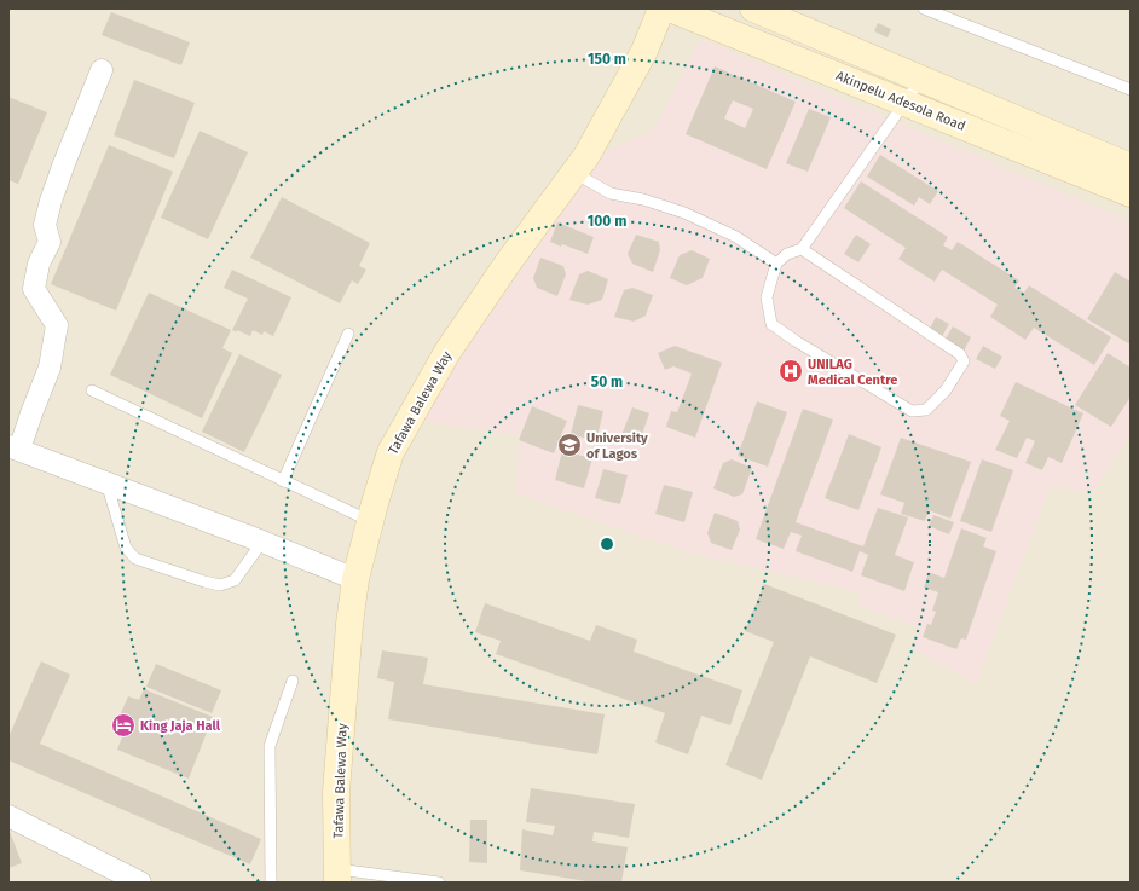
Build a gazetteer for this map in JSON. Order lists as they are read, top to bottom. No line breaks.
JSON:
{"streets":{"street":["Akinpelu Adesola Road","Tafawa Balewa Way"]},"places":{"hospital":["UNILAG Medical Centre"],"school or university":["University of Lagos"],"hotel":["King Jaja Hall"]},"rings":["150 m","100 m","50 m"]}
